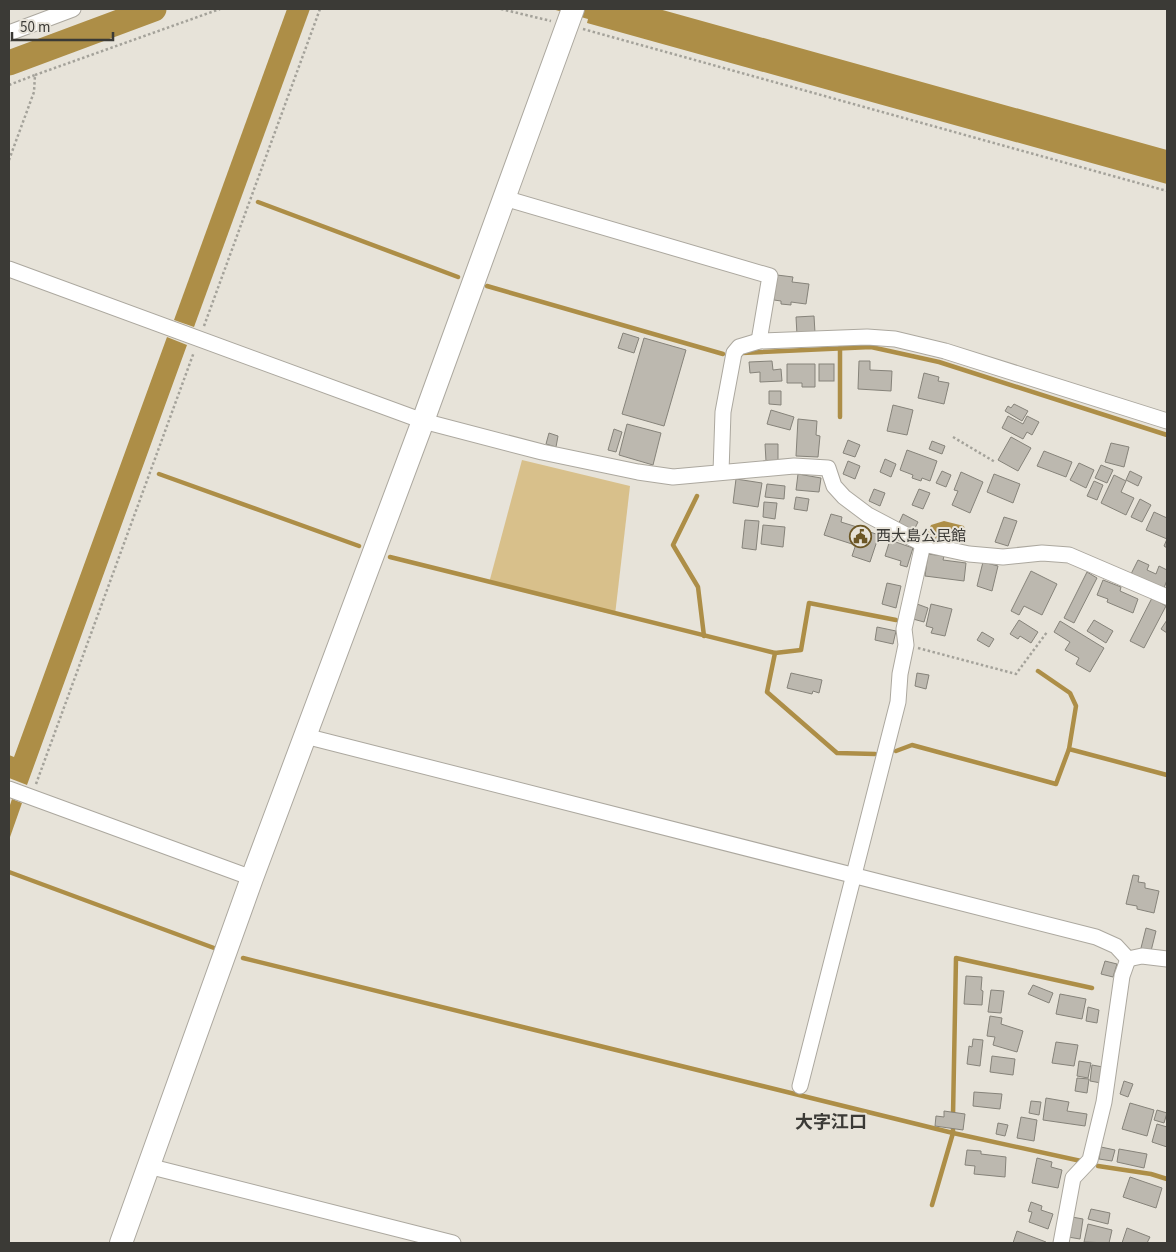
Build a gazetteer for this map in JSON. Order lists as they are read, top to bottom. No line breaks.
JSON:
{"districts":["大字江口"],"places":{"public building":["西大島公民館"]},"scale_bar":"50 m"}
